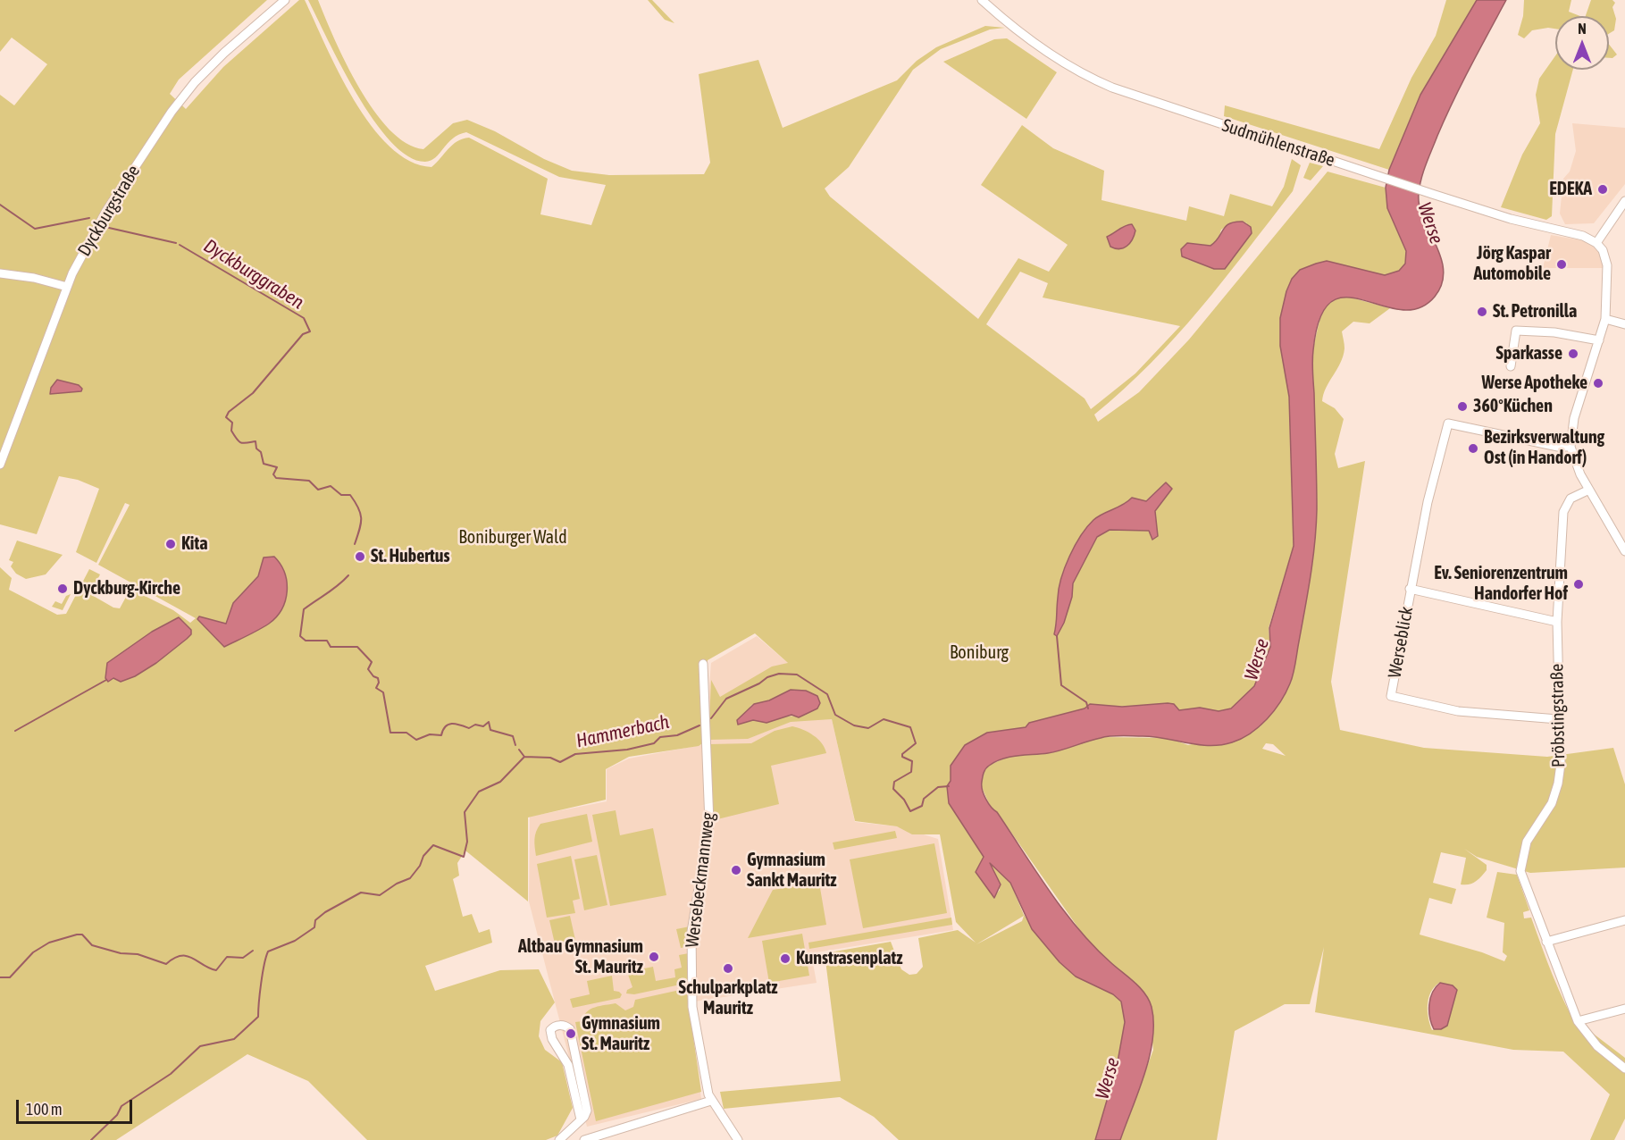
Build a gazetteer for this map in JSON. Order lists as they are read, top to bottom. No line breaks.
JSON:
{"streets":{"street":["Sudmühlenstraße","Dyckburgstraße","Werseblick","Pröbstingstraße","Wersebeckmannweg"]},"crossings":[["Werseblick","Pröbstingstraße"]],"water":["Werse","Dyckburggraben","Hammerbach"],"parks":["Boniburger Wald","Boniburg"],"places":["EDEKA","Jörg Kaspar Automobile","St. Petronilla","Sparkasse","Werse Apotheke","360°Küchen","Bezirksverwaltung Ost (in Handorf)","Kita","St. Hubertus","Ev. Seniorenzentrum Handorfer Hof","Dyckburg-Kirche","Gymnasium Sankt Mauritz","Altbau Gymnasium St. Mauritz","Kunstrasenplatz","Schulparkplatz Mauritz","Gymnasium St. Mauritz"],"scale_bar":"100 m","north":"top"}
